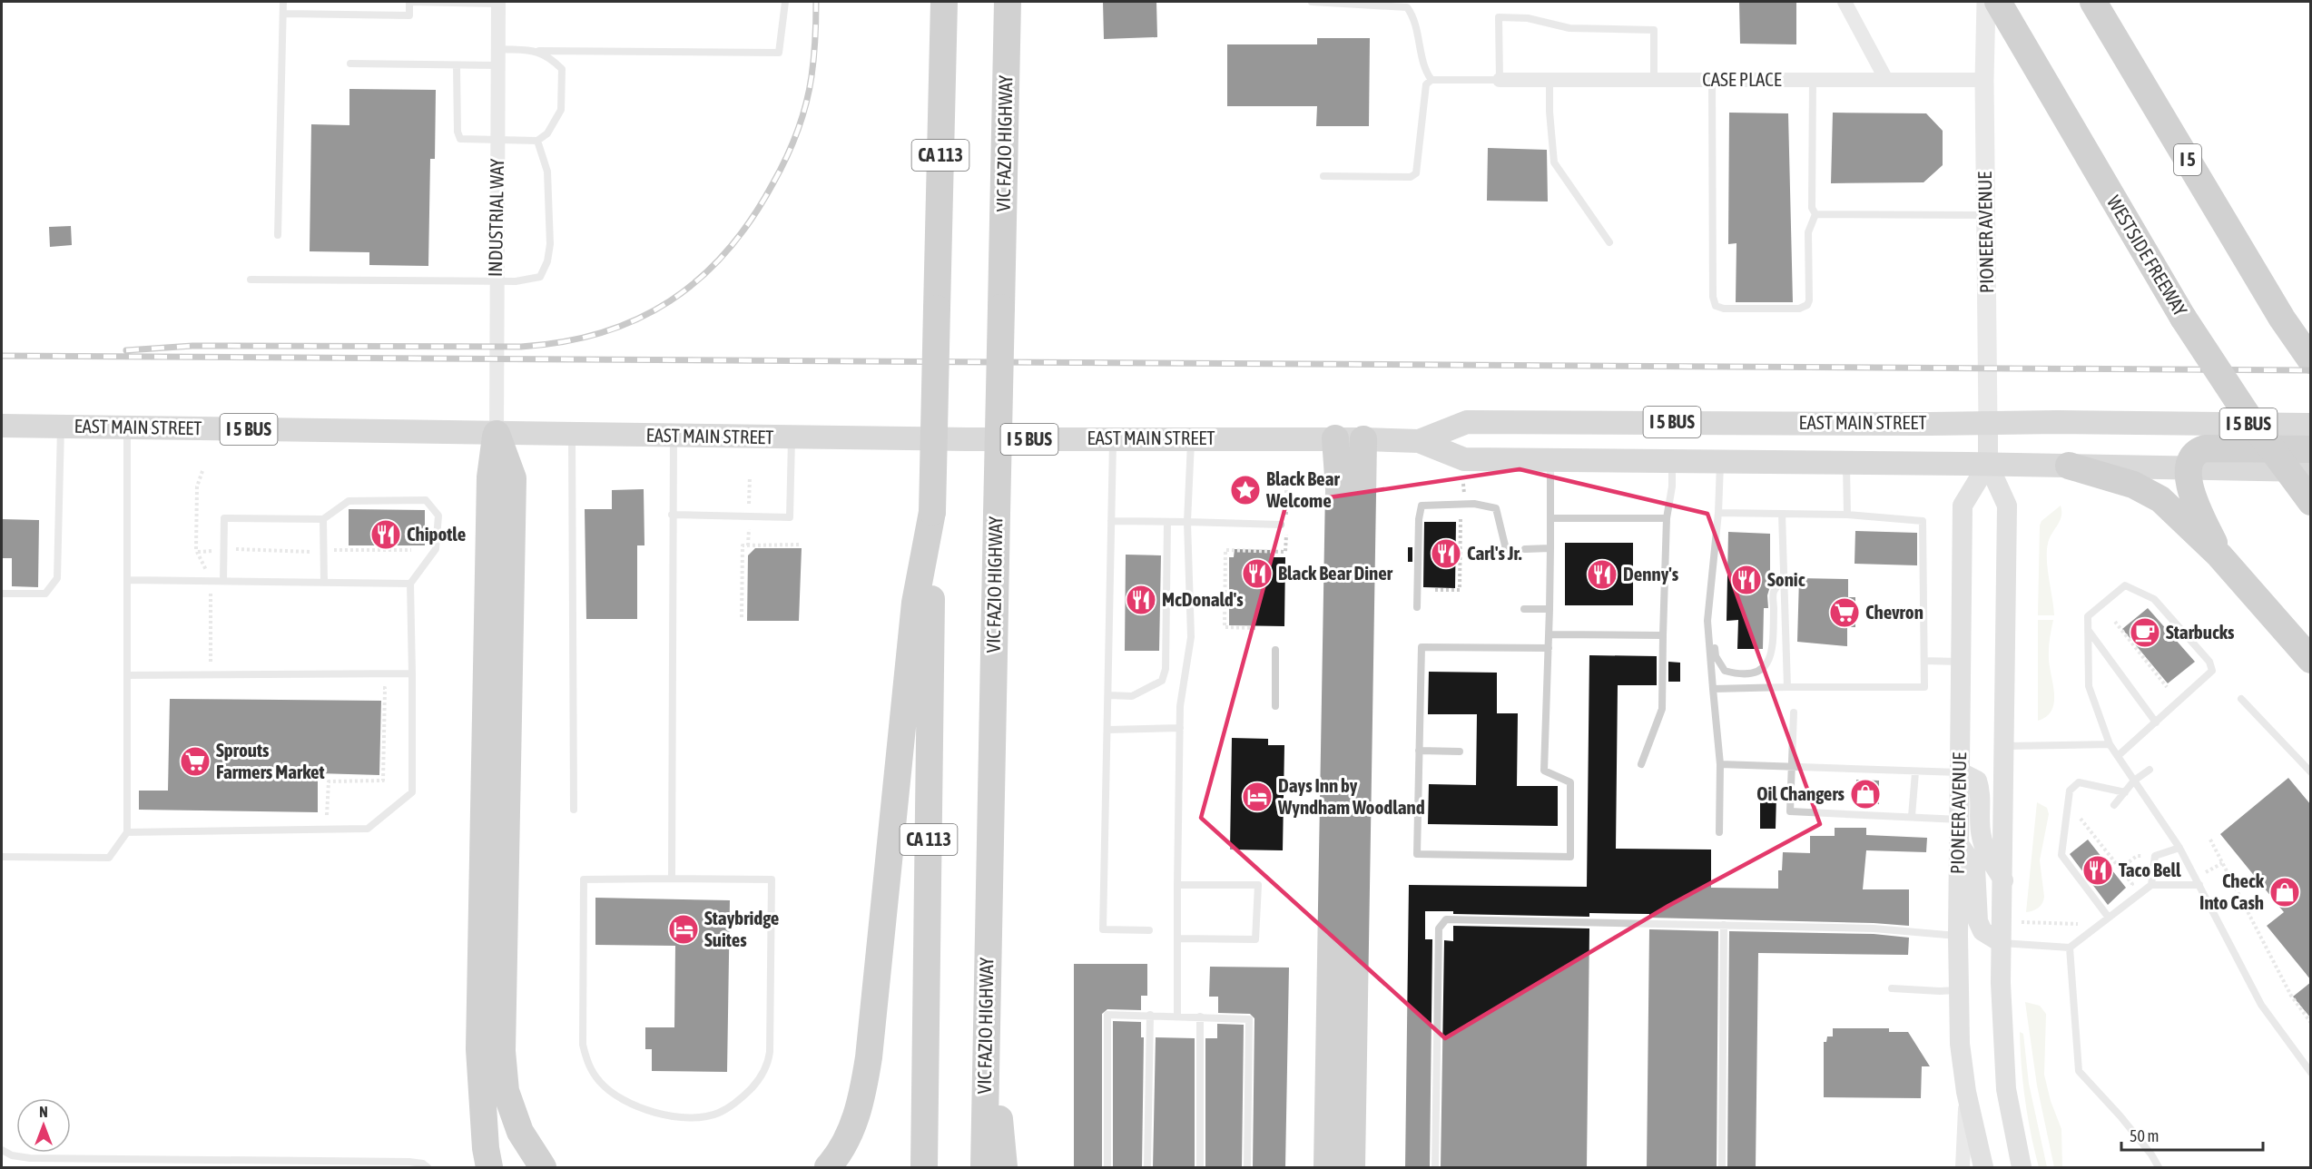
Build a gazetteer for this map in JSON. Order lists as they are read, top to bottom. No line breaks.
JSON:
{"streets":{"highway":["VIC FAZIO HIGHWAY","CA 113","I 5","WESTSIDE FREEWAY"],"main road":["PIONEER AVENUE","I 5 BUS","EAST MAIN STREET"],"street":["CASE PLACE","INDUSTRIAL WAY"]},"crossings":[["CASE PLACE","PIONEER AVENUE"],["INDUSTRIAL WAY","EAST MAIN STREET"],["PIONEER AVENUE","EAST MAIN STREET"]],"places":{"place":["Black Bear Welcome"],"restaurant":["Chipotle","Carl's Jr.","Black Bear Diner","Denny's","Sonic","McDonald's","Taco Bell"],"supermarket":["Chevron","Sprouts Farmers Market"],"cafe":["Starbucks"],"shop":["Oil Changers","Check Into Cash"],"hotel":["Days Inn by Wyndham Woodland","Staybridge Suites"]},"scale_bar":"50 m","north":"top"}
